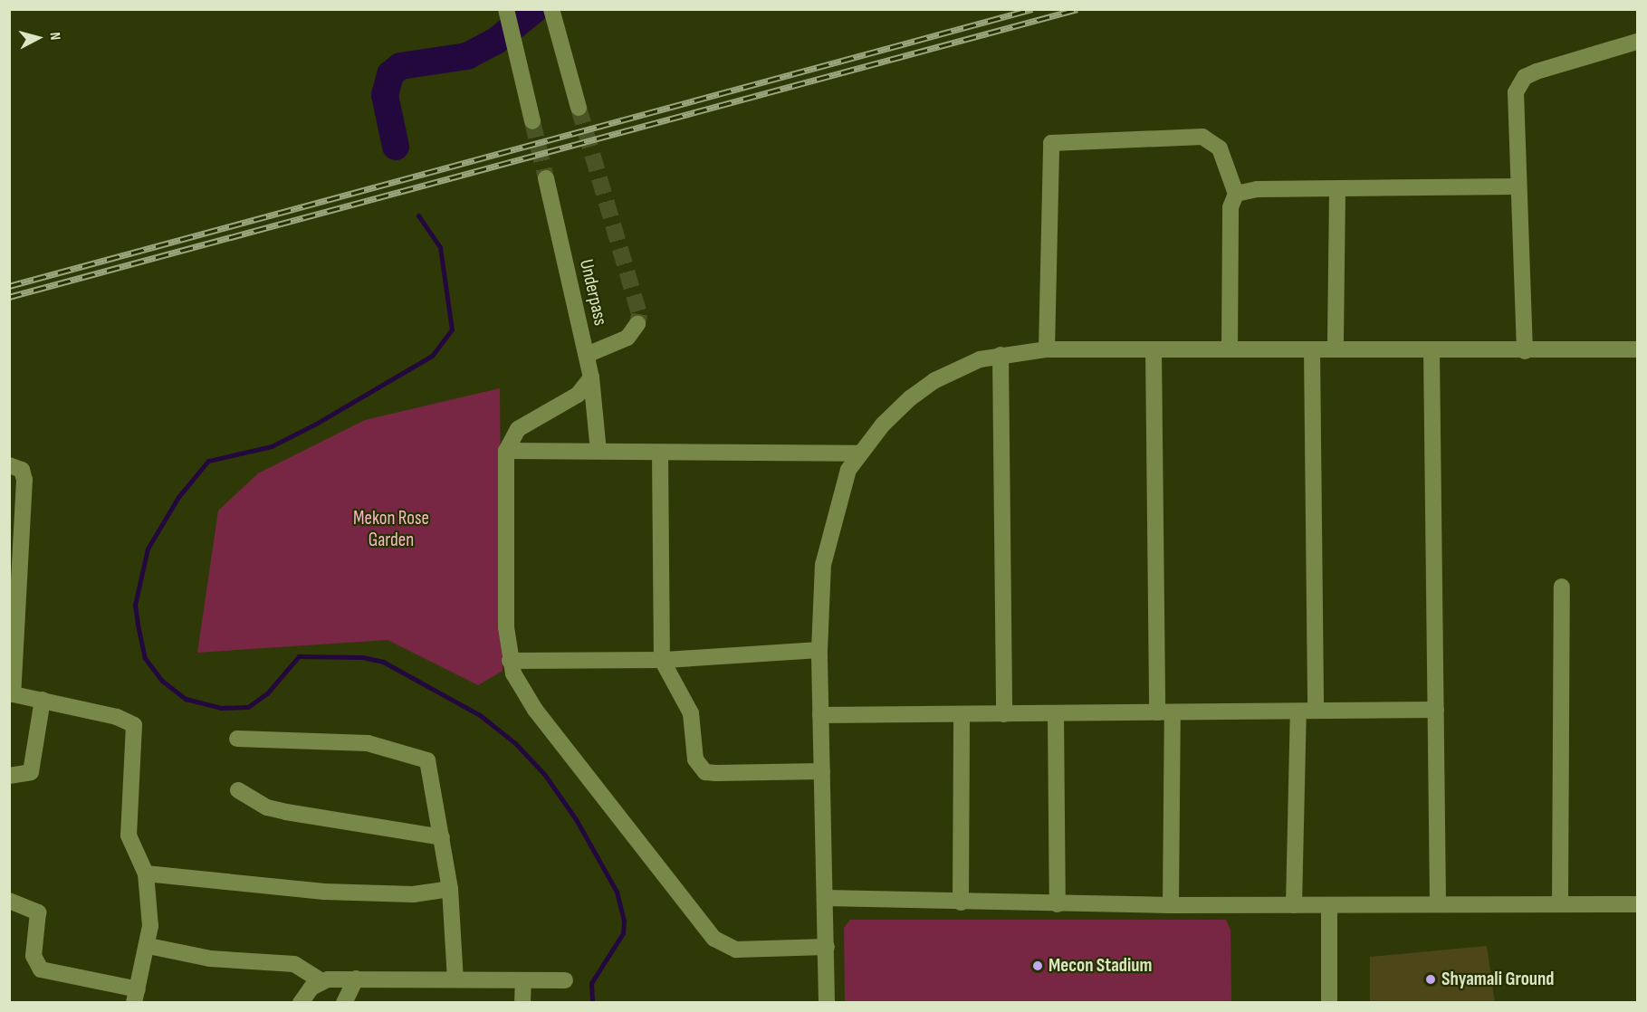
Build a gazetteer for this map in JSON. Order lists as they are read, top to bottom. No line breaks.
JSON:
{"streets":{"street":["Underpass"]},"parks":["Mekon Rose Garden"],"places":["Mecon Stadium","Shyamali Ground"],"north":"right"}
